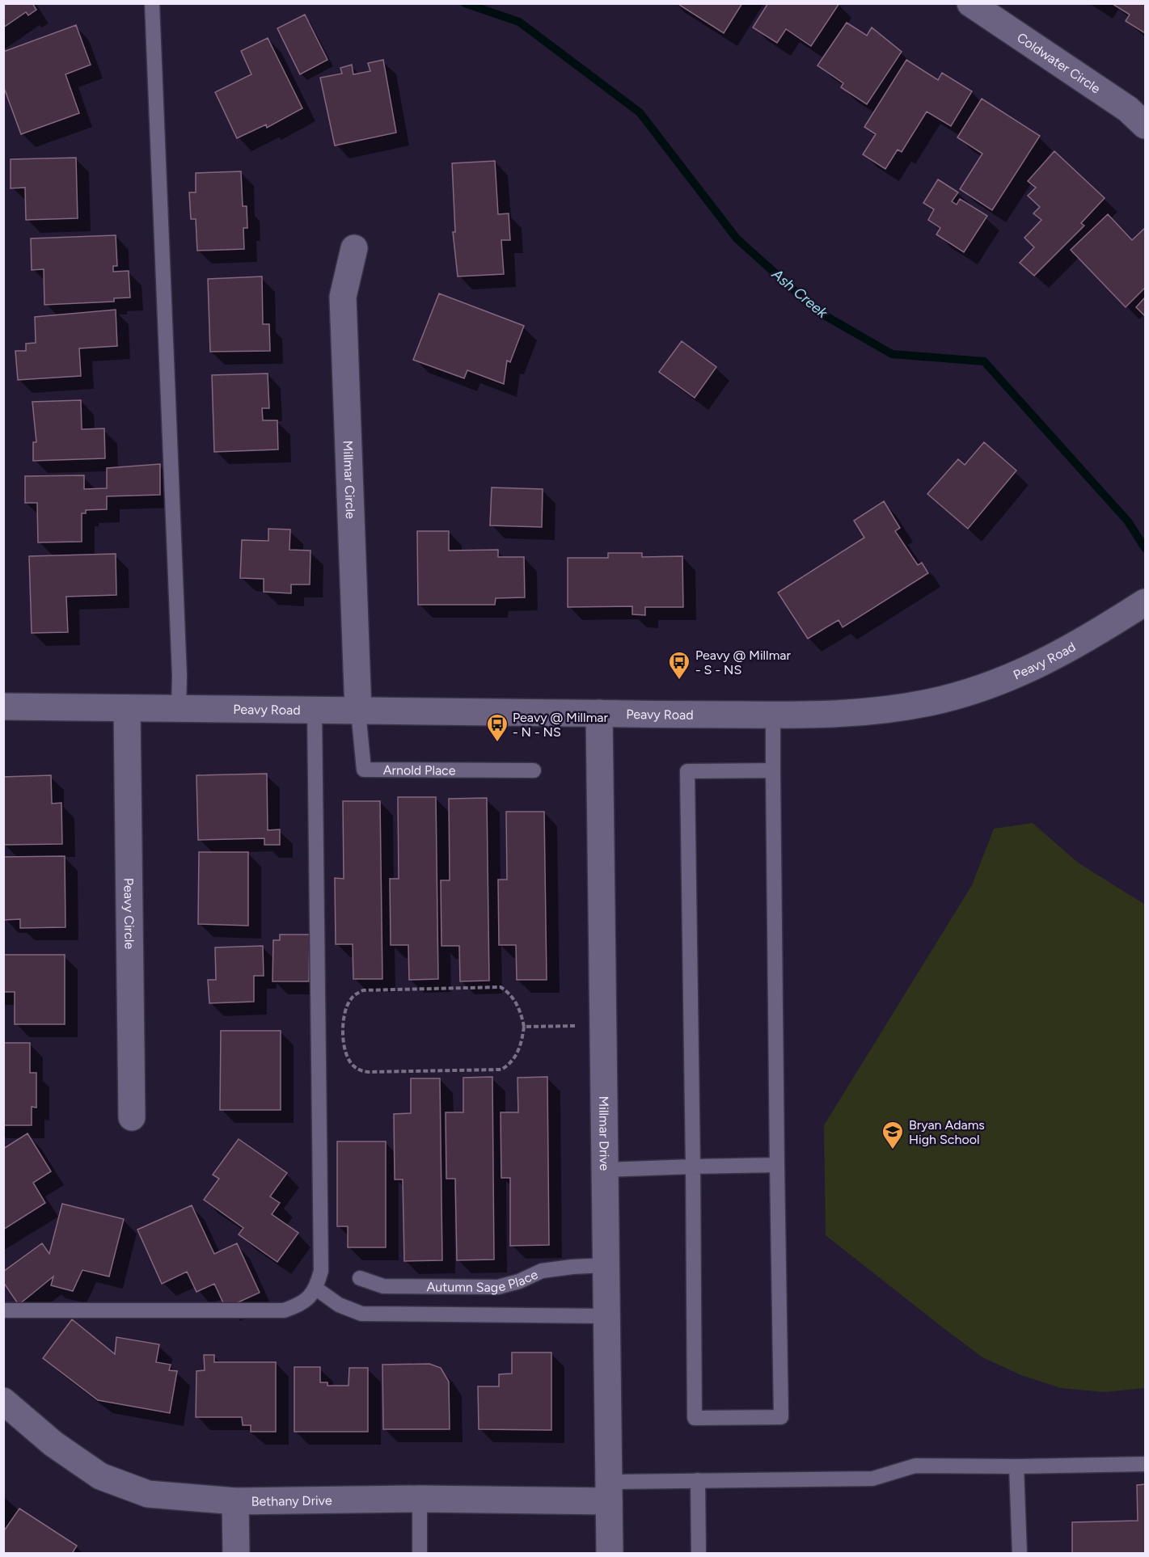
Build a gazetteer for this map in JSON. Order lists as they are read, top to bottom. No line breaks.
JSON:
{"streets":{"street":["Coldwater Circle","Millmar Circle","Peavy Road","Peavy Circle","Millmar Drive","Bethany Drive"],"lane":["Arnold Place","Autumn Sage Place"]},"crossings":[["Millmar Circle","Peavy Road"],["Millmar Circle","Arnold Place"],["Peavy Road","Arnold Place"],["Peavy Road","Peavy Circle"],["Peavy Road","Millmar Drive"],["Millmar Drive","Autumn Sage Place"],["Millmar Drive","Bethany Drive"]],"water":["Ash Creek"],"places":{"bus stop":["Peavy @ Millmar - S - NS","Peavy @ Millmar - N - NS"],"school or university":["Bryan Adams High School"]}}
